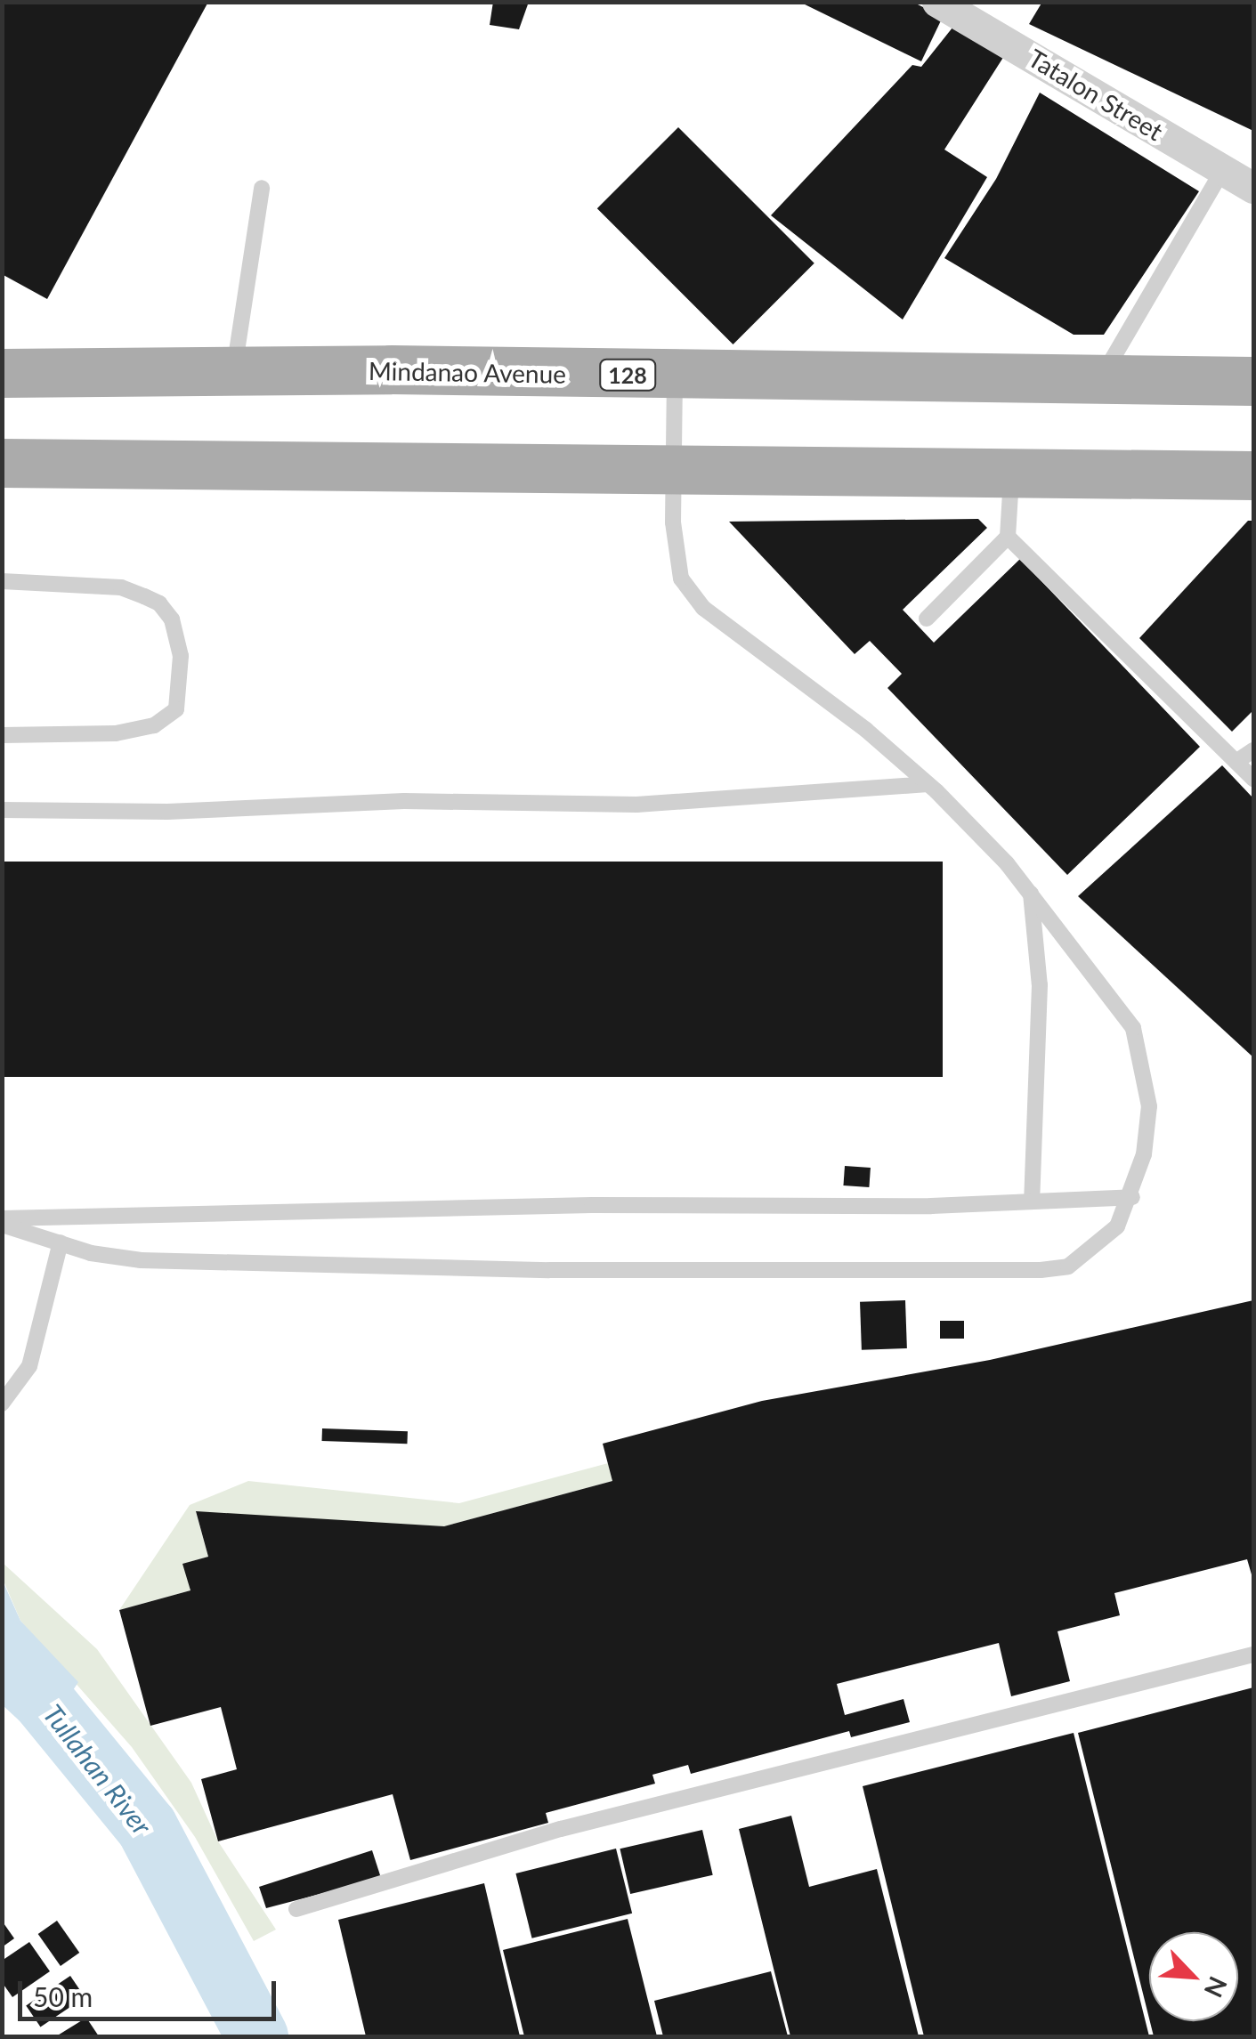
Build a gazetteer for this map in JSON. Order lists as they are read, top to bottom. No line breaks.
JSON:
{"streets":{"main road":["Mindanao Avenue","128"],"street":["Tatalon Street"]},"water":["Tullahan River"],"scale_bar":"50 m","north":"bottom right"}
